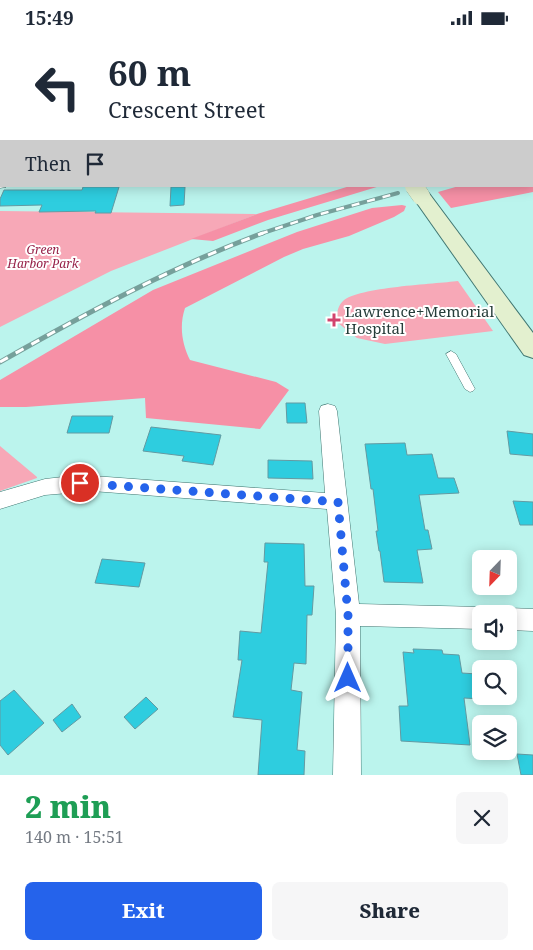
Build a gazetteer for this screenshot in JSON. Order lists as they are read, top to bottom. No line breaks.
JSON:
{"parks":["Green Harbor Park"],"places":{"health":["Lawrence+Memorial Hospital"]},"north":"bottom left","page":{"status":"15:49","turn":["60 m","Crescent Street"],"then":"Then","heading":["2 min","140 m · 15:51"],"buttons":["Exit","Share"]}}
